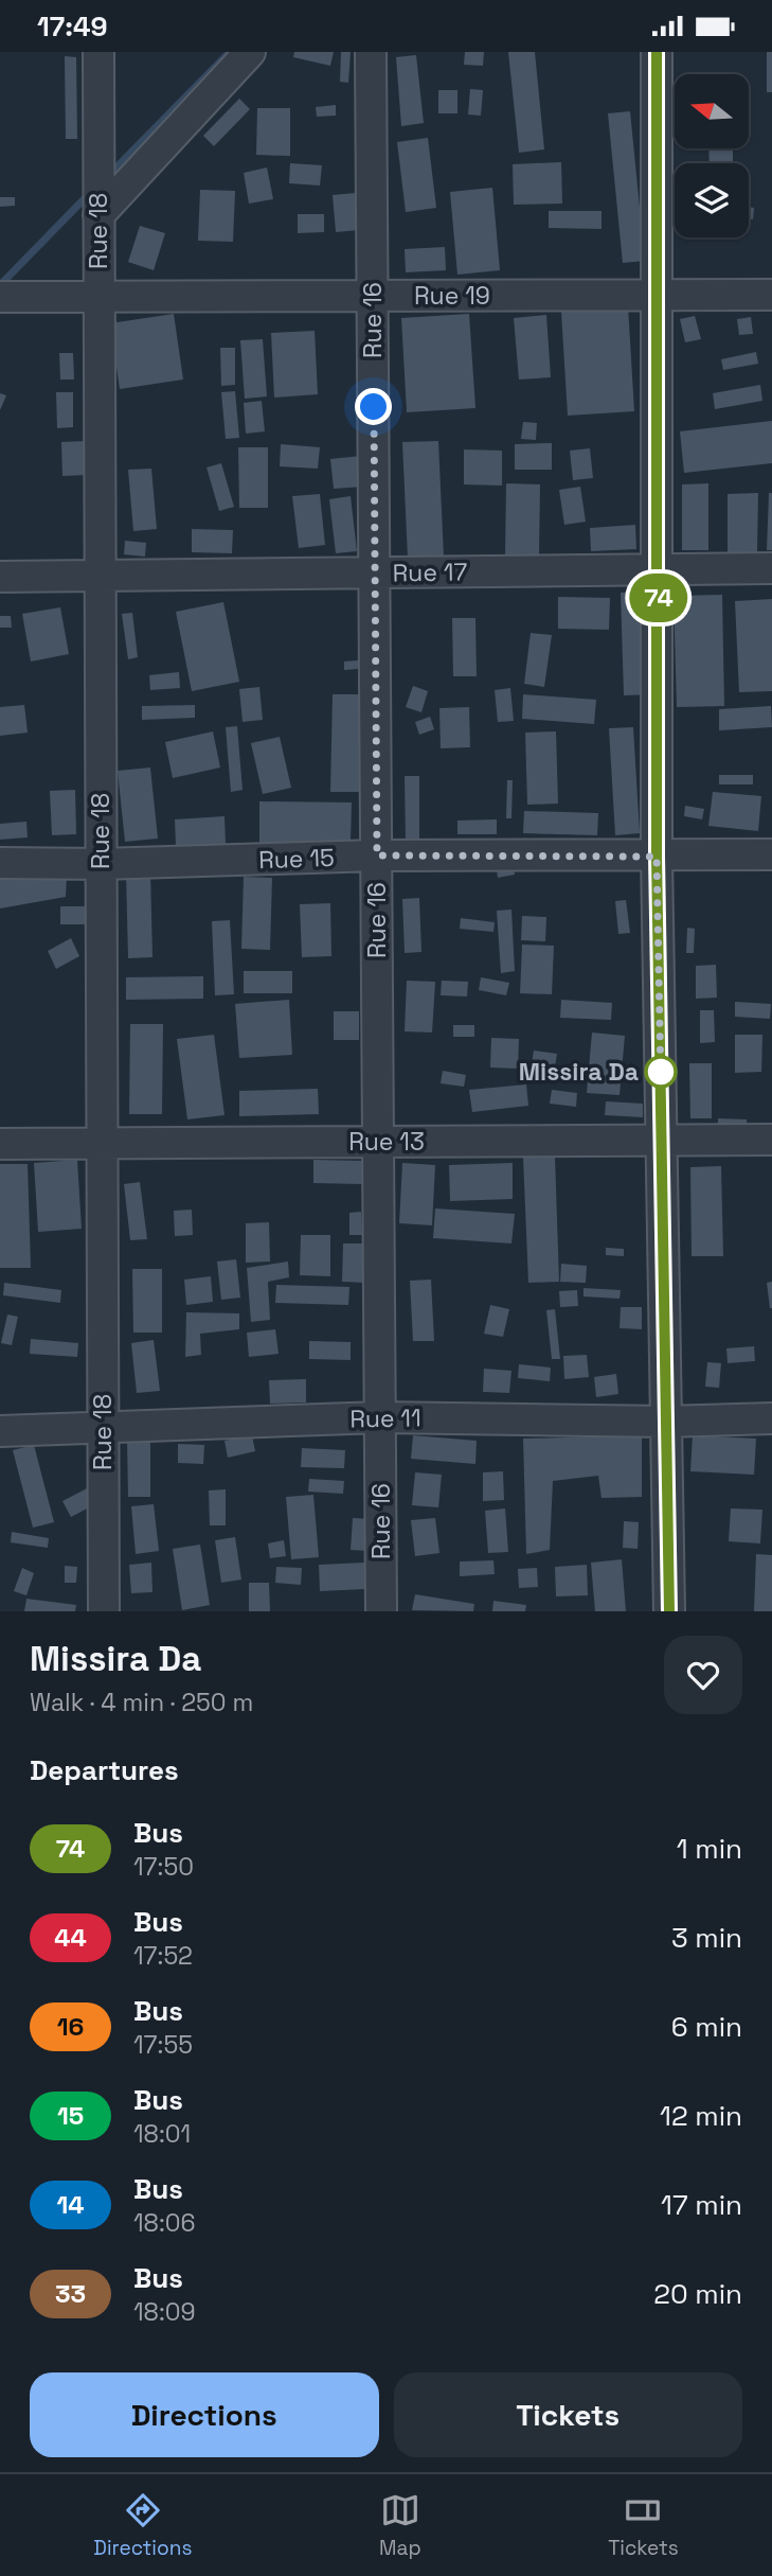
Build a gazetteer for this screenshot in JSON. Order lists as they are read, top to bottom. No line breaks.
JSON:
{"streets":{"street":["Rue 18","Rue 19","Rue 16","Rue 17","Rue 15","Rue 13","Rue 11"]},"crossings":[["Rue 18","Rue 19"],["Rue 18","Rue 17"],["Rue 18","Rue 15"],["Rue 18","Rue 13"],["Rue 18","Rue 11"],["Rue 19","Rue 16"],["Rue 16","Rue 17"],["Rue 16","Rue 15"],["Rue 16","Rue 13"],["Rue 16","Rue 11"]],"places":["Missira Da"],"lines":["bus line 74"],"north":"left","page":{"status":"17:49","on_map":"74","heading":[["Missira Da","Walk · 4 min · 250 m"],"Departures"],"list":[{"mark":"74","name":"Bus","note":"17:50","value":"1 min"},{"mark":"44","name":"Bus","note":"17:52","value":"3 min"},{"mark":"16","name":"Bus","note":"17:55","value":"6 min"},{"mark":"15","name":"Bus","note":"18:01","value":"12 min"},{"mark":"14","name":"Bus","note":"18:06","value":"17 min"},{"mark":"33","name":"Bus","note":"18:09","value":"20 min"}],"buttons":["Directions","Tickets"],"tabs":["Directions","Map","Tickets"]}}
